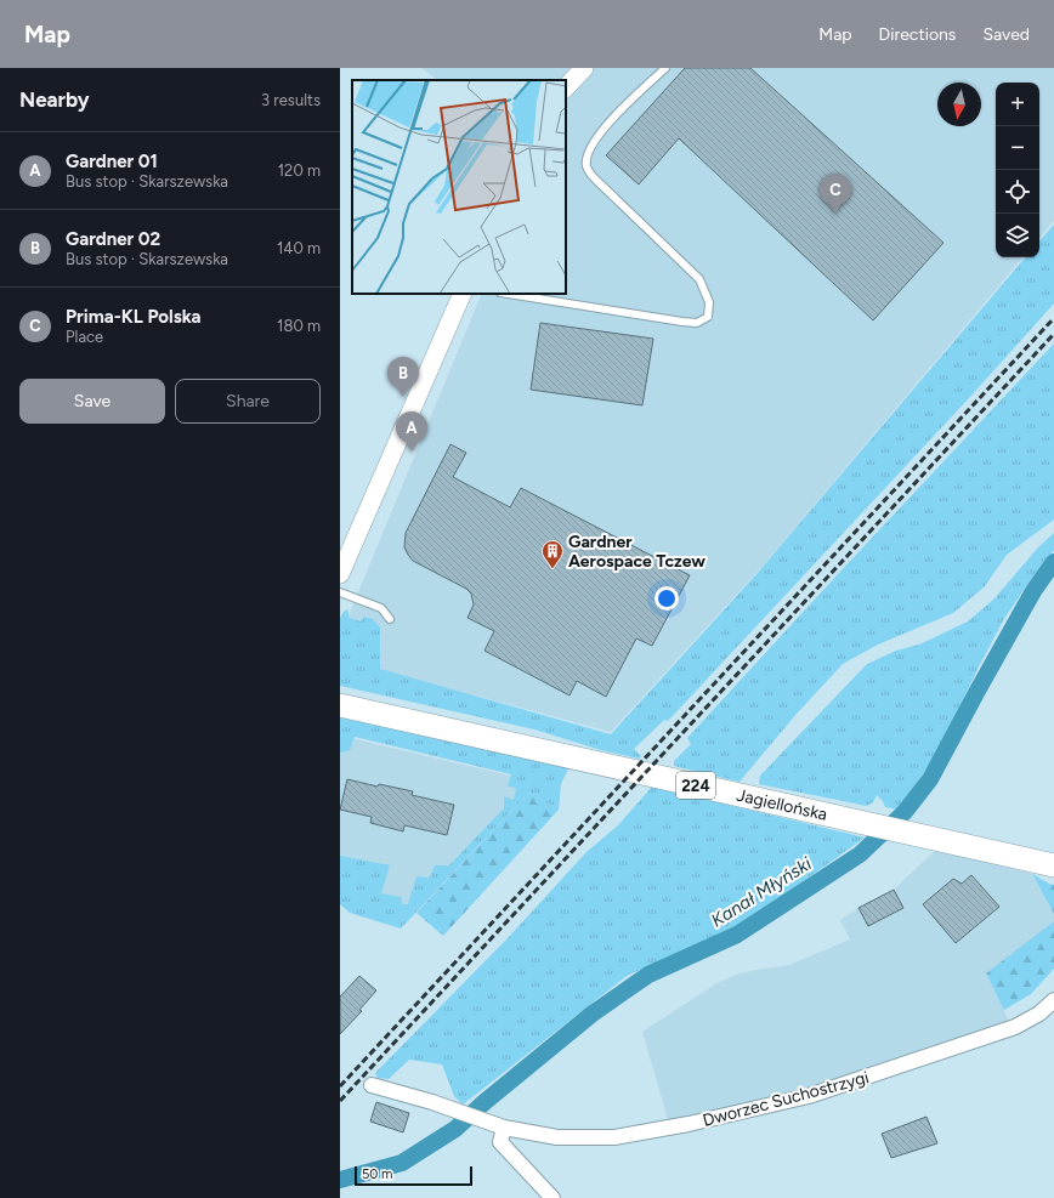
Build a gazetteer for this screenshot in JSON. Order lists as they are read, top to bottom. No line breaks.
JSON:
{"streets":{"main road":["224","Jagiellońska"],"street":["Dworzec Suchostrzygi"]},"water":["Kanał Młyński"],"places":{"building":["Gardner Aerospace Tczew"]},"scale_bar":"50 m","north":"bottom","page":{"header":"Map","nav":["Map","Directions","Saved"],"heading":["Nearby","3 results"],"map_buttons":["+","−"],"list":[{"mark":"A","name":"Gardner 01","note":"Bus stop · Skarszewska","value":"120 m"},{"mark":"B","name":"Gardner 02","note":"Bus stop · Skarszewska","value":"140 m"},{"mark":"C","name":"Prima-KL Polska","note":"Place","value":"180 m"}],"pins":["C","B","A"],"buttons":["Save","Share"],"scale":"50 m"}}
